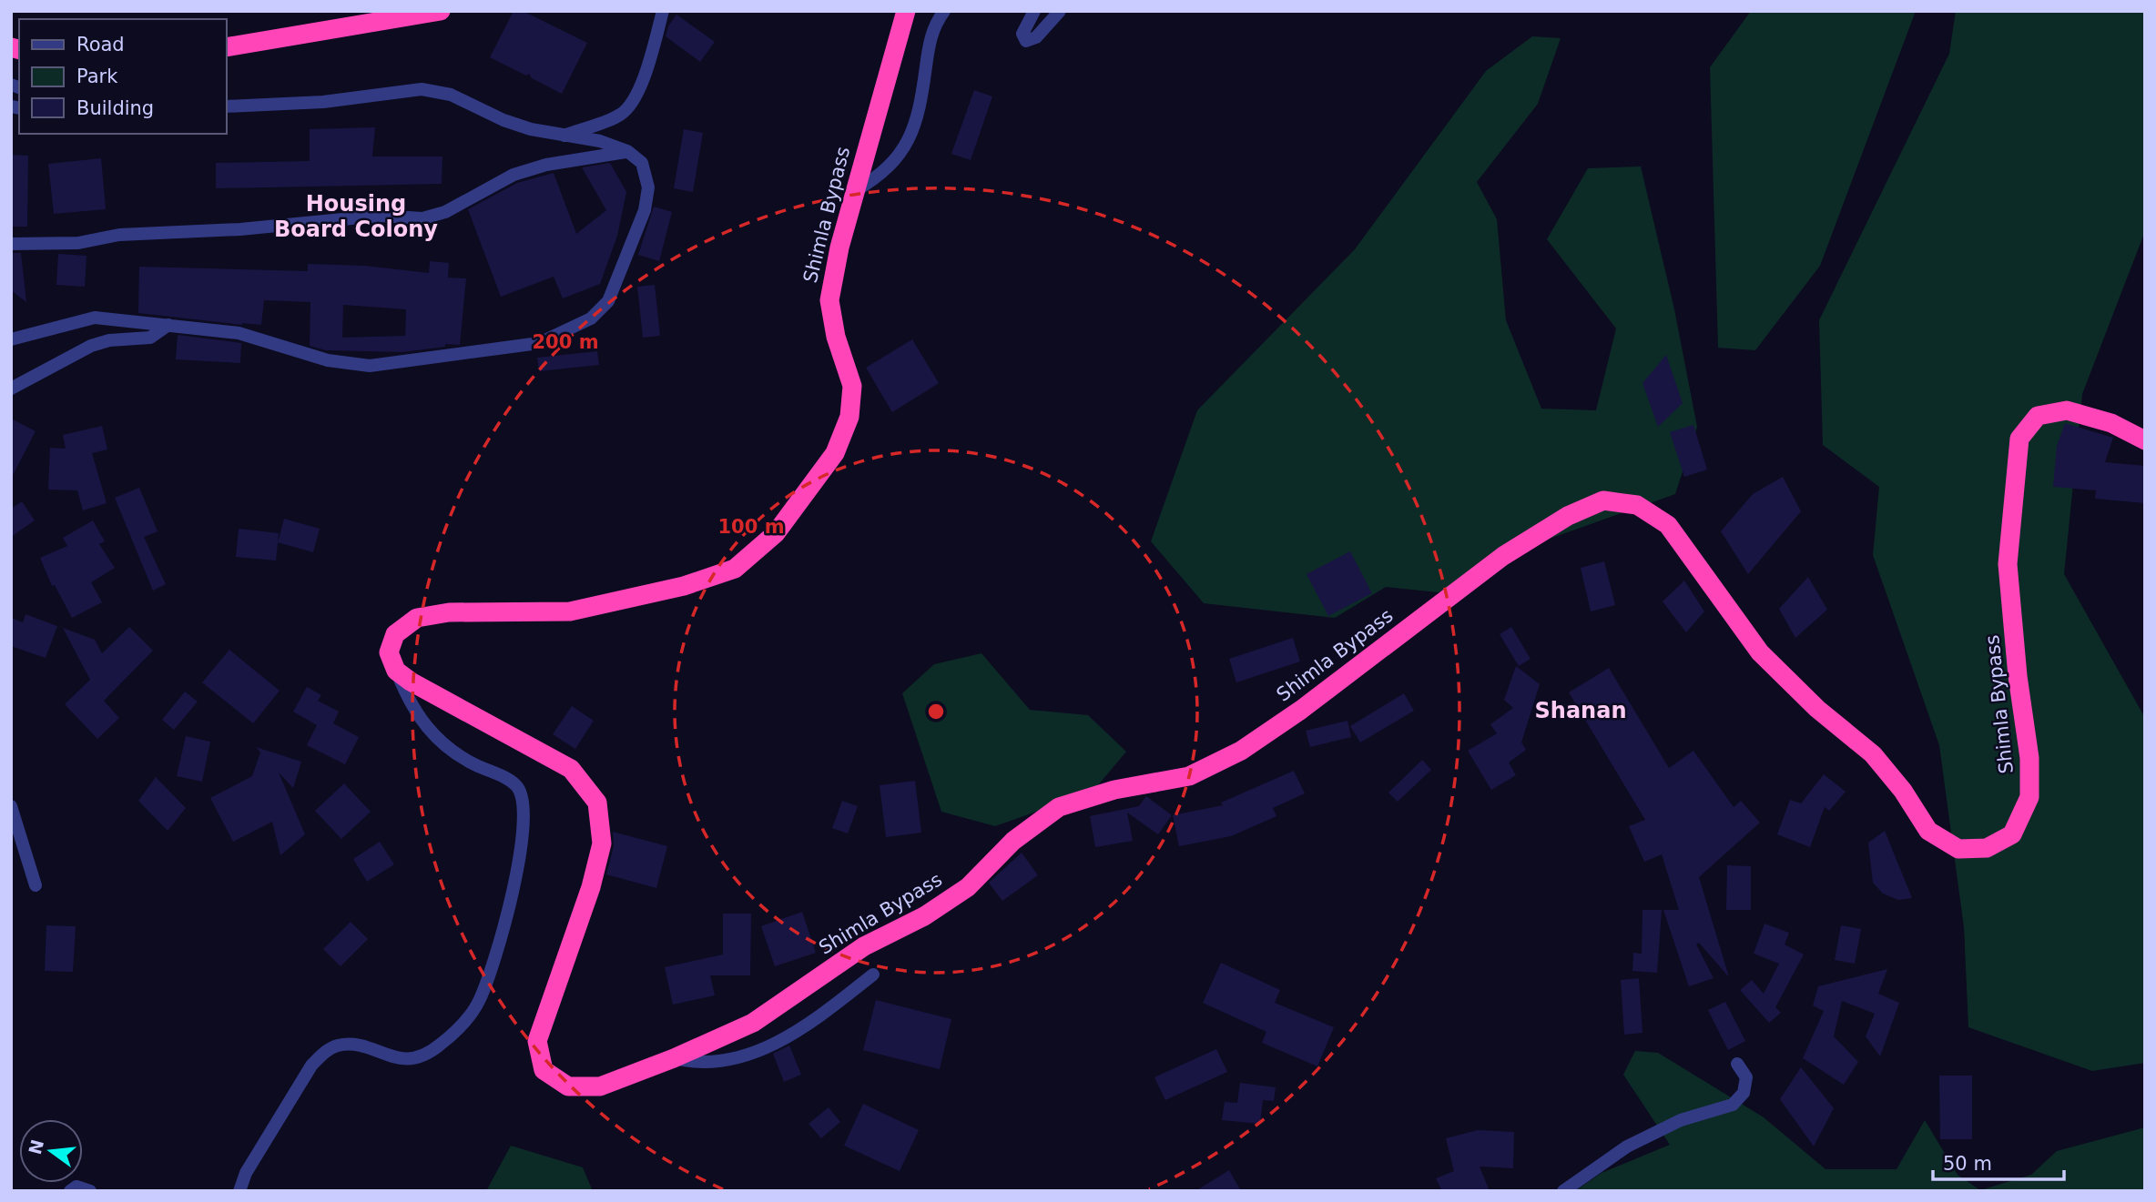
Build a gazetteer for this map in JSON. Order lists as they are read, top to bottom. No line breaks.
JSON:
{"streets":{"highway":["Shimla Bypass"]},"districts":["Housing Board Colony","Shanan"],"legend":["Road","Park","Building"],"scale_bar":"50 m","north":"left","rings":["200 m","100 m"]}
